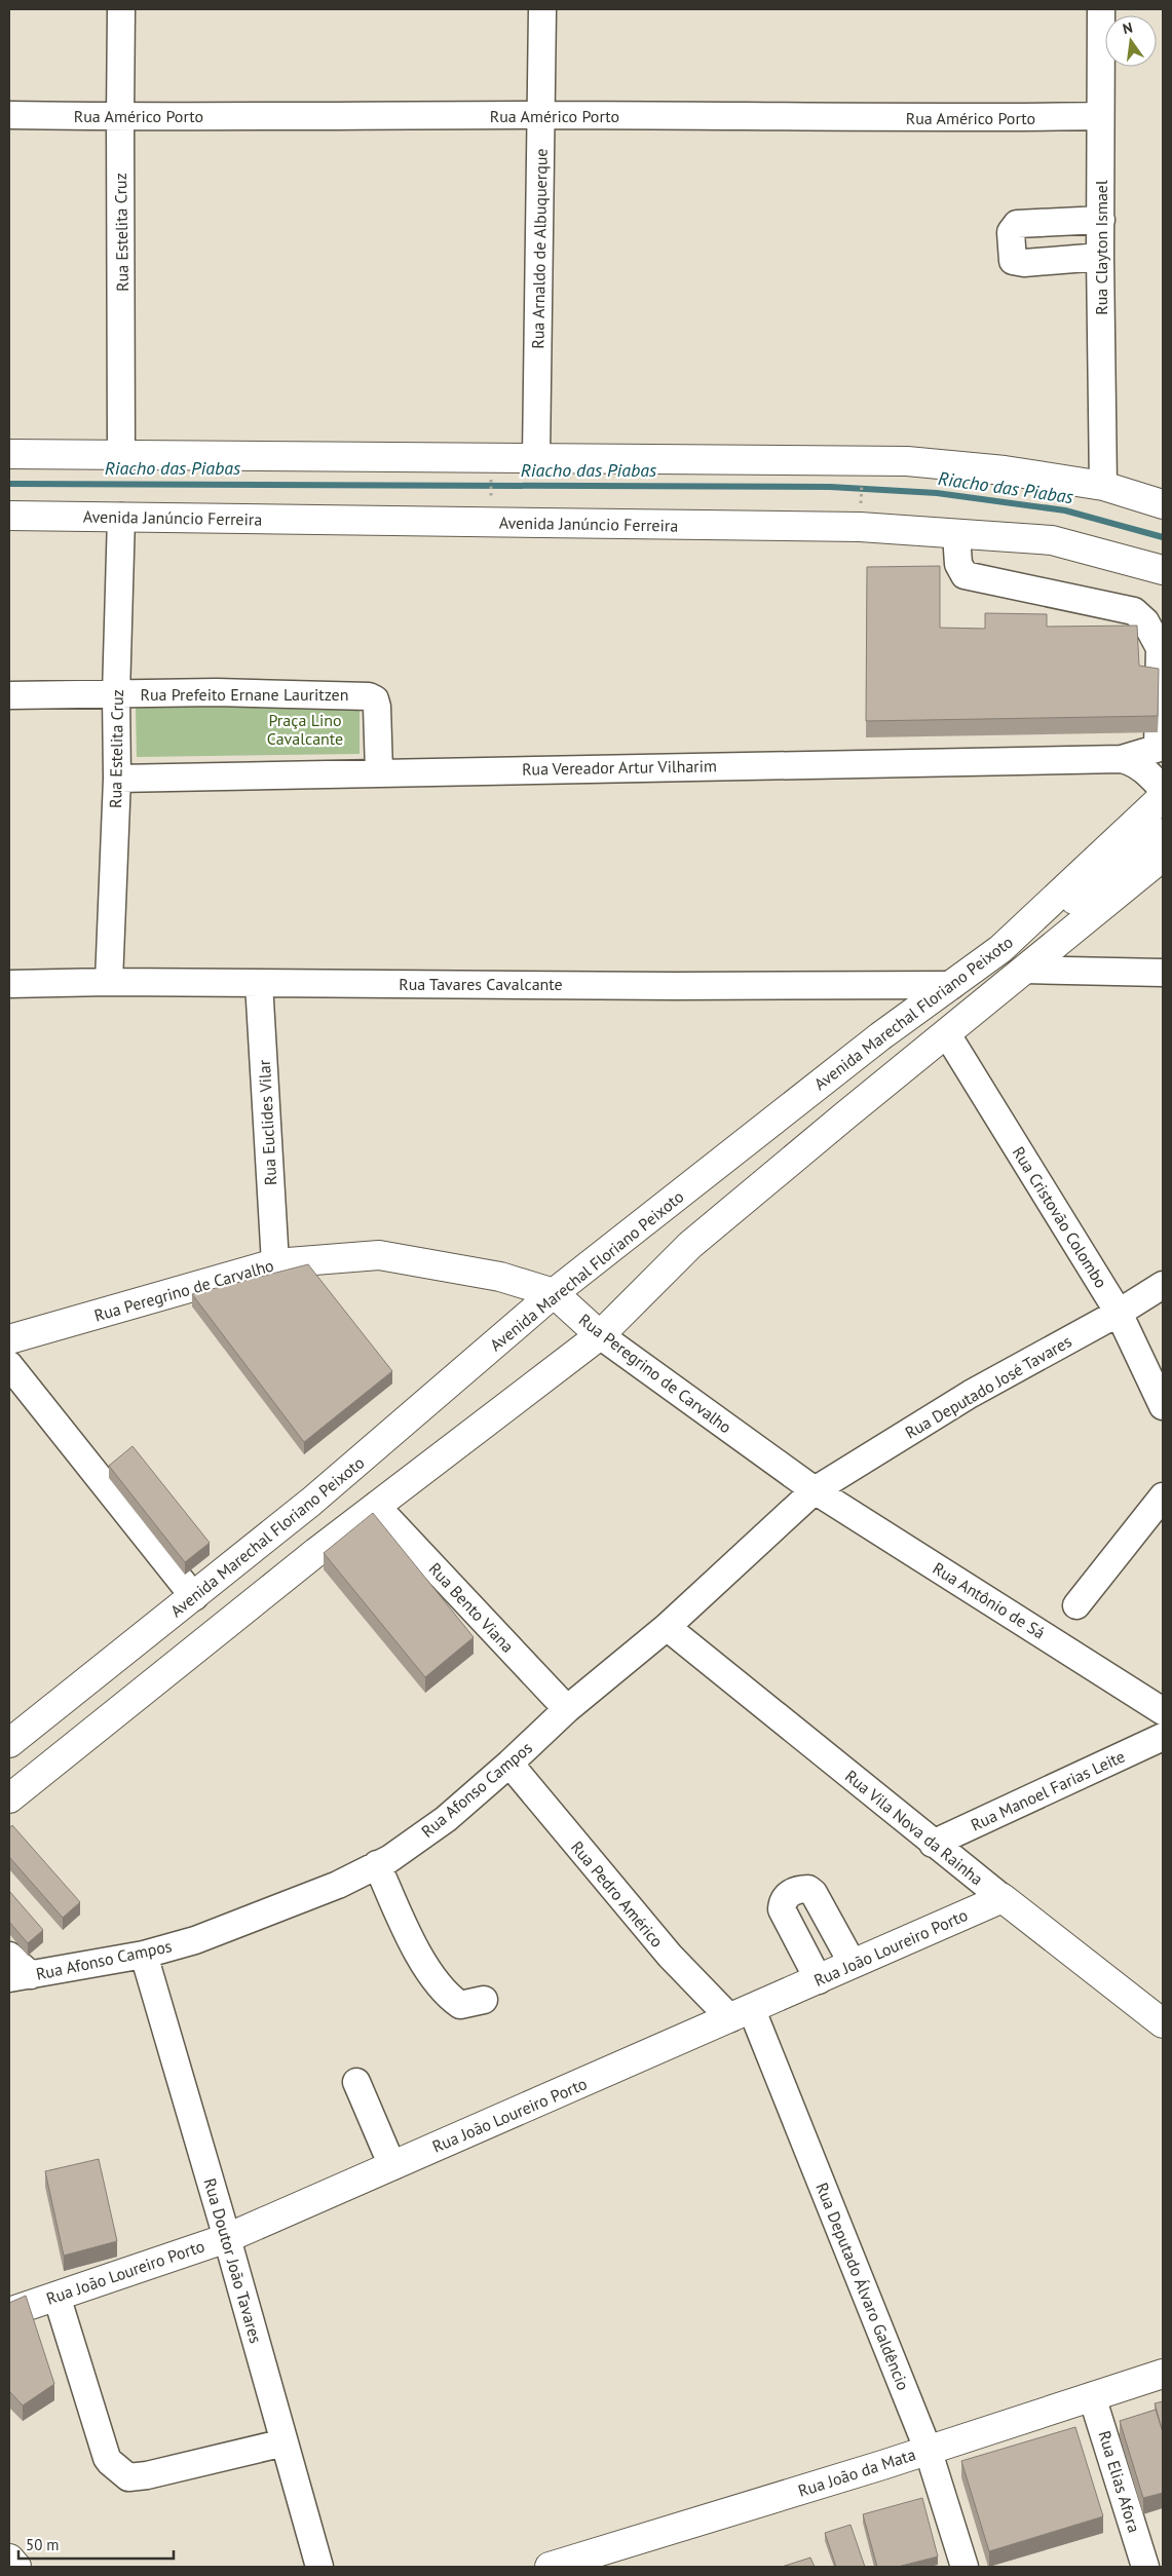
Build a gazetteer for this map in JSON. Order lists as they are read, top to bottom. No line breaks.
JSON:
{"streets":{"main road":["Avenida Janúncio Ferreira","Avenida Marechal Floriano Peixoto","Rua Peregrino de Carvalho","Rua Vila Nova da Rainha","Rua João Loureiro Porto","Rua João da Mata"],"street":["Rua Américo Porto","Rua Estelita Cruz","Rua Clayton Ismael","Rua Arnaldo de Albuquerque","Rua Prefeito Ernane Lauritzen","Rua Vereador Artur Vilharim","Rua Tavares Cavalcante","Rua Euclides Vilar","Rua Cristovão Colombo","Rua Deputado José Tavares","Rua Antônio de Sá","Rua Bento Viana","Rua Afonso Campos","Rua Manoel Farias Leite","Rua Pedro Américo","Rua Doutor João Tavares","Rua Deputado Álvaro Galdêncio","Rua Elias Afora"]},"crossings":[["Rua Américo Porto","Rua Estelita Cruz"],["Rua Américo Porto","Rua Clayton Ismael"],["Rua Américo Porto","Rua Arnaldo de Albuquerque"],["Rua Estelita Cruz","Avenida Janúncio Ferreira"],["Rua Estelita Cruz","Rua Prefeito Ernane Lauritzen"],["Rua Estelita Cruz","Rua Vereador Artur Vilharim"],["Rua Estelita Cruz","Rua Tavares Cavalcante"],["Rua Prefeito Ernane Lauritzen","Rua Vereador Artur Vilharim"],["Rua Vereador Artur Vilharim","Avenida Marechal Floriano Peixoto"],["Rua Tavares Cavalcante","Avenida Marechal Floriano Peixoto"],["Rua Tavares Cavalcante","Rua Euclides Vilar"],["Avenida Marechal Floriano Peixoto","Rua Cristovão Colombo"],["Avenida Marechal Floriano Peixoto","Rua Peregrino de Carvalho"],["Avenida Marechal Floriano Peixoto","Rua Bento Viana"],["Rua Euclides Vilar","Rua Peregrino de Carvalho"],["Rua Cristovão Colombo","Rua Deputado José Tavares"],["Rua Peregrino de Carvalho","Rua Deputado José Tavares"],["Rua Peregrino de Carvalho","Rua Antônio de Sá"],["Rua Peregrino de Carvalho","Rua Afonso Campos"],["Rua Deputado José Tavares","Rua Antônio de Sá"],["Rua Deputado José Tavares","Rua Afonso Campos"],["Rua Antônio de Sá","Rua Afonso Campos"],["Rua Bento Viana","Rua Afonso Campos"],["Rua Afonso Campos","Rua Vila Nova da Rainha"],["Rua Afonso Campos","Rua Pedro Américo"],["Rua Afonso Campos","Rua Doutor João Tavares"],["Rua Manoel Farias Leite","Rua Vila Nova da Rainha"],["Rua Vila Nova da Rainha","Rua João Loureiro Porto"],["Rua Pedro Américo","Rua João Loureiro Porto"],["Rua Pedro Américo","Rua Deputado Álvaro Galdêncio"],["Rua João Loureiro Porto","Rua Doutor João Tavares"],["Rua João Loureiro Porto","Rua Deputado Álvaro Galdêncio"],["Rua Deputado Álvaro Galdêncio","Rua João da Mata"],["Rua João da Mata","Rua Elias Afora"]],"water":["Riacho das Piabas"],"parks":["Praça Lino Cavalcante"],"scale_bar":"50 m","north":"top"}
